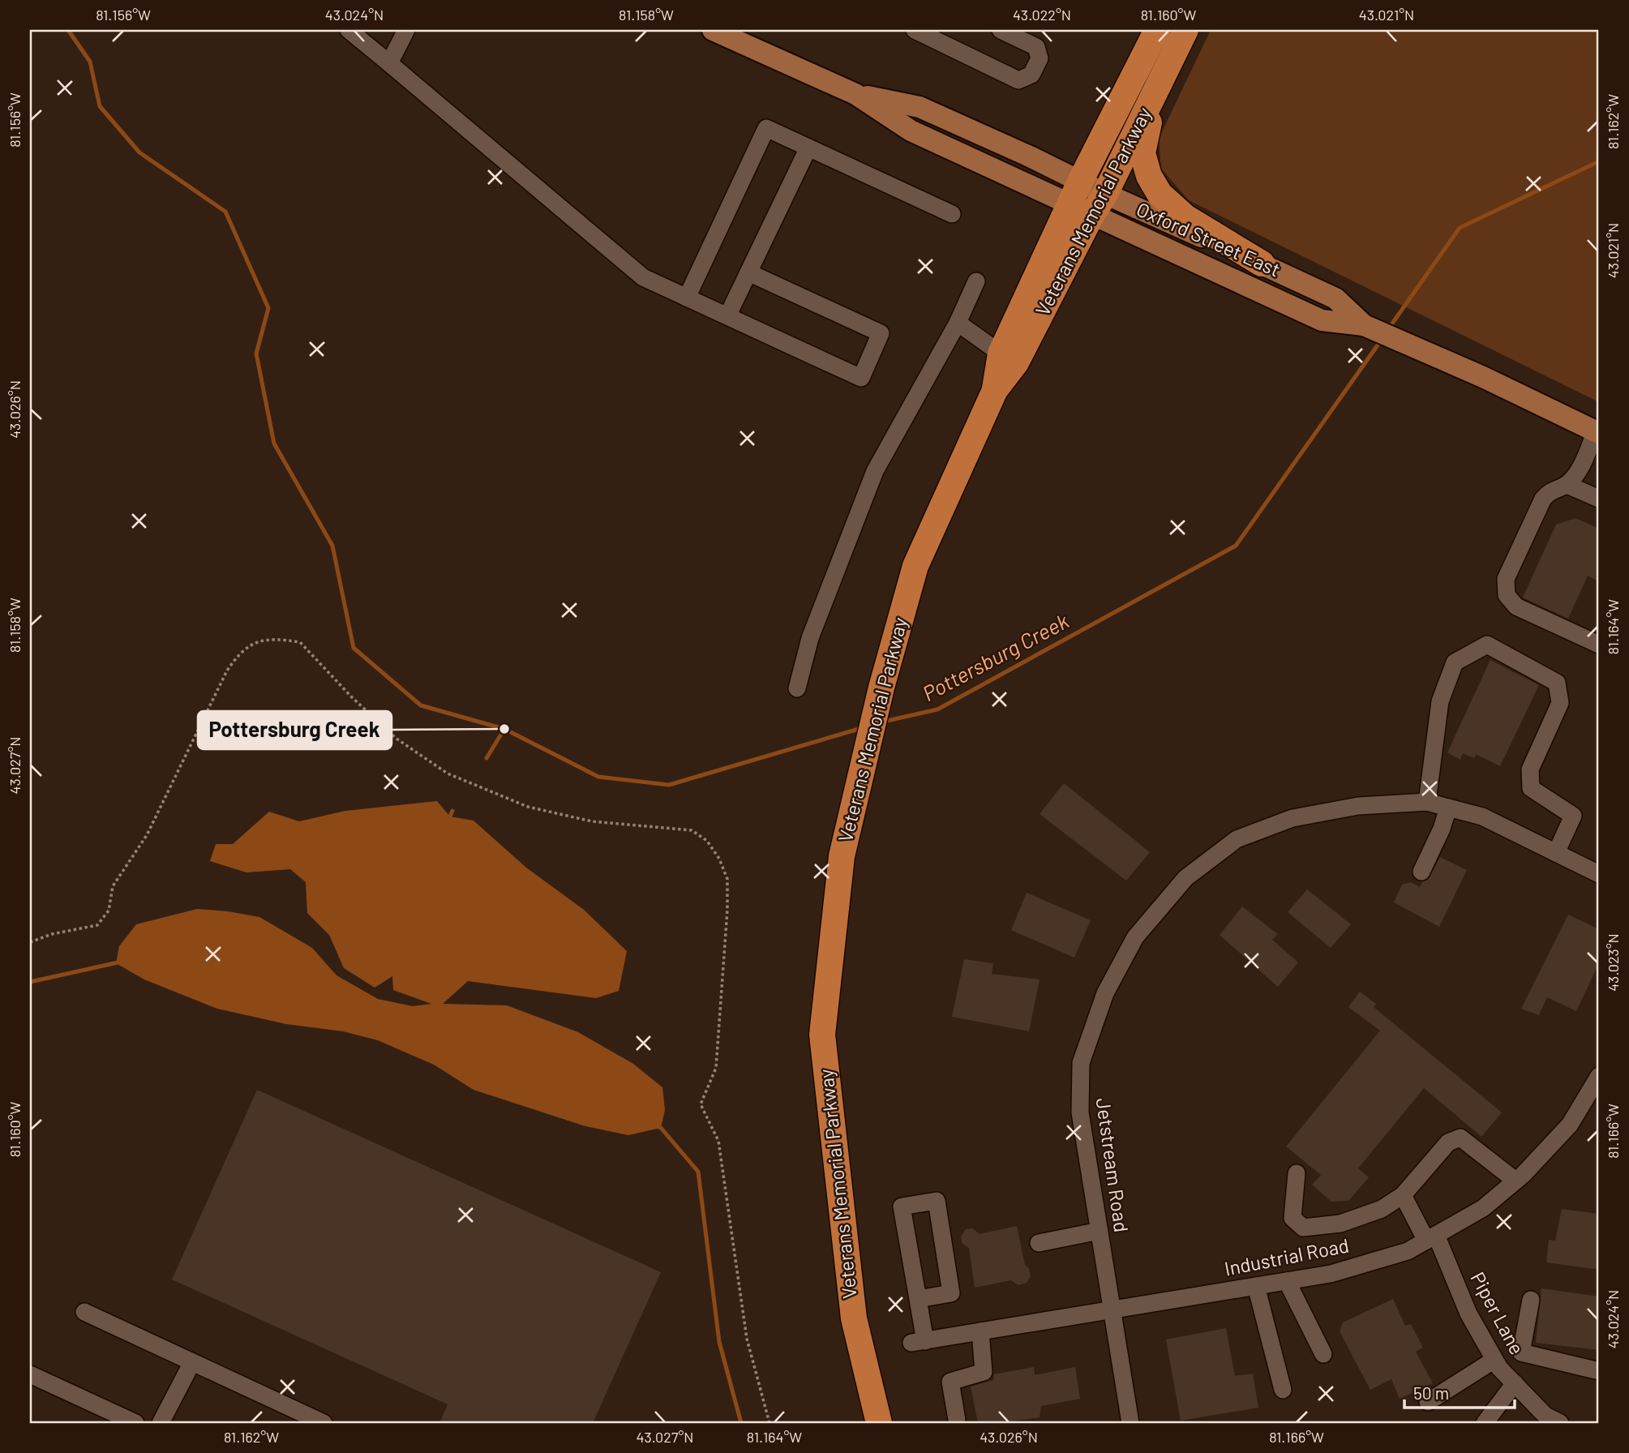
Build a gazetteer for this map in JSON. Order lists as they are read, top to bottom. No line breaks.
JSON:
{"streets":{"highway":["Veterans Memorial Parkway"],"main road":["Oxford Street East"],"street":["Jetstream Road","Industrial Road","Piper Lane"]},"crossings":[["Veterans Memorial Parkway","Oxford Street East"],["Jetstream Road","Industrial Road"],["Industrial Road","Piper Lane"]],"water":["Pottersburg Creek"],"places":["Pottersburg Creek"],"scale_bar":"50 m","coordinates":["81.156°W","43.024°N","81.158°W","43.022°N","81.160°W","43.021°N","81.162°W","43.026°N","81.164°W","43.027°N","43.023°N","81.166°W"]}
